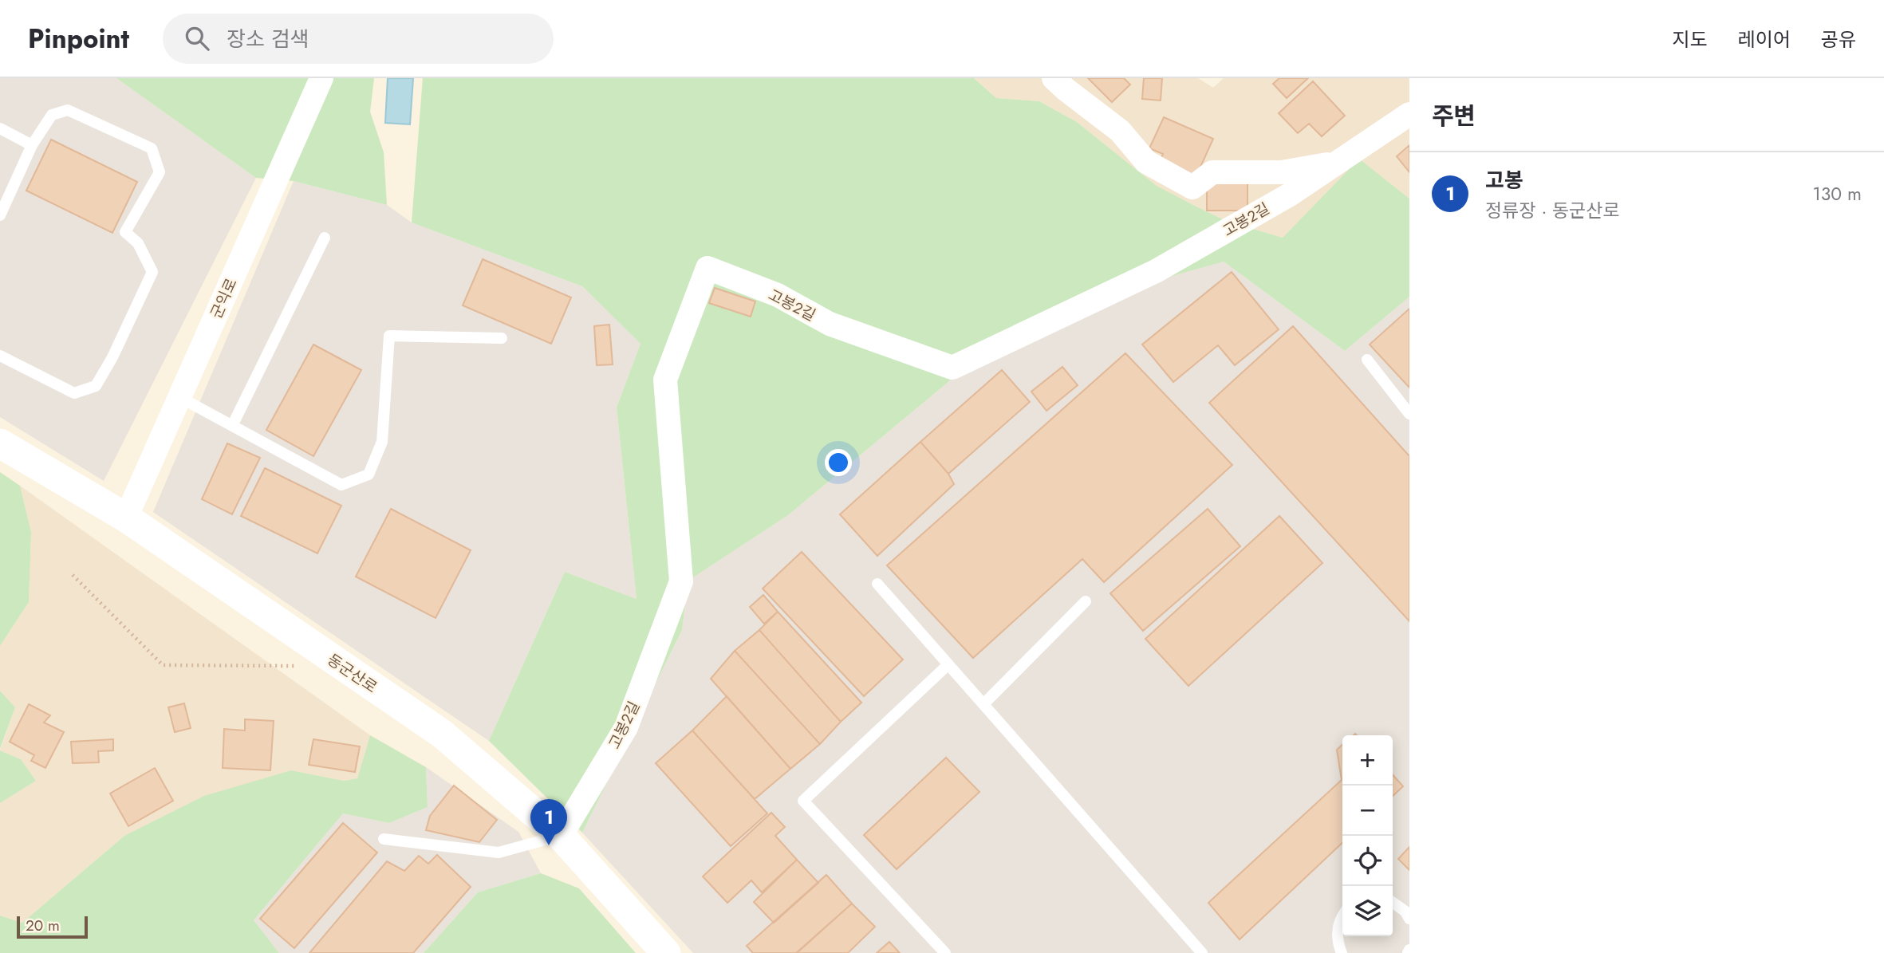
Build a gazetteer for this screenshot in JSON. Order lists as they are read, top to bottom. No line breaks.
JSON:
{"streets":{"street":["고봉2길","군익로","동군산로"]},"crossings":[["고봉2길","동군산로"],["군익로","동군산로"]],"scale_bar":"20 m","page":{"header":"Pinpoint","search":"장소 검색","nav":["지도","레이어","공유"],"heading":"주변","list":[{"mark":"1","name":"고봉","note":"정류장 · 동군산로","value":"130 m"}],"map_buttons":["+","−"],"pins":"1","scale":"20 m"}}
